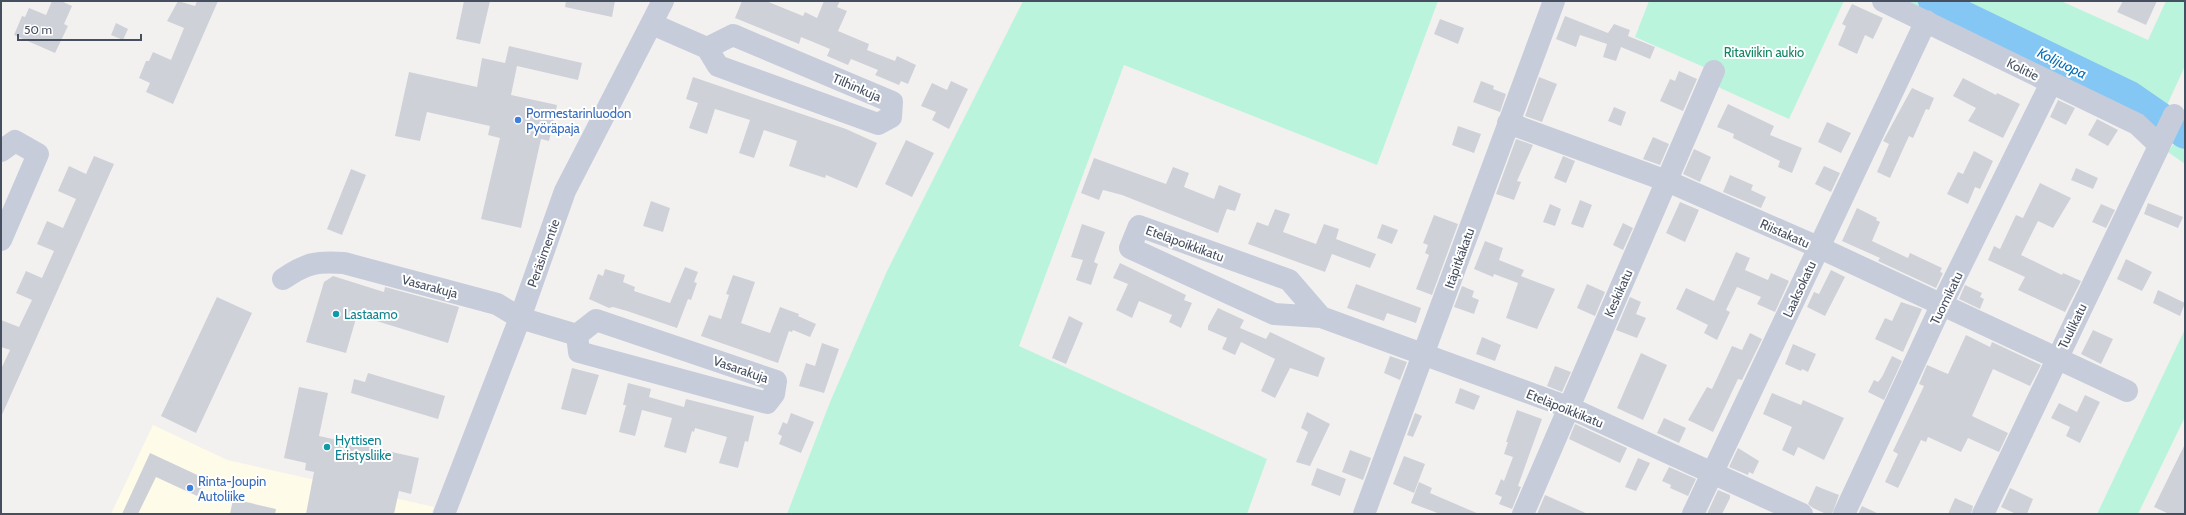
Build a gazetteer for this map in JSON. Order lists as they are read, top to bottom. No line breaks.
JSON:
{"streets":{"street":["Kolitie","Tilhinkuja","Riistakatu","Eteläpoikkikatu","Peräsimentie","Itäpitkäkatu","Vasarakuja","Laaksokatu","Keskikatu","Tuomikatu","Tuulikatu"]},"crossings":[["Kolitie","Laaksokatu"],["Kolitie","Tuomikatu"],["Kolitie","Tuulikatu"],["Riistakatu","Itäpitkäkatu"],["Riistakatu","Laaksokatu"],["Riistakatu","Keskikatu"],["Riistakatu","Tuomikatu"],["Riistakatu","Tuulikatu"],["Eteläpoikkikatu","Itäpitkäkatu"],["Eteläpoikkikatu","Laaksokatu"],["Eteläpoikkikatu","Keskikatu"],["Peräsimentie","Vasarakuja"]],"water":["Kolijuopa"],"parks":["Ritaviikin aukio"],"places":["Pormestarinluodon Pyöräpaja","Lastaamo","Hyttisen Eristysliike","Rinta-Joupin Autoliike"],"scale_bar":"50 m"}
